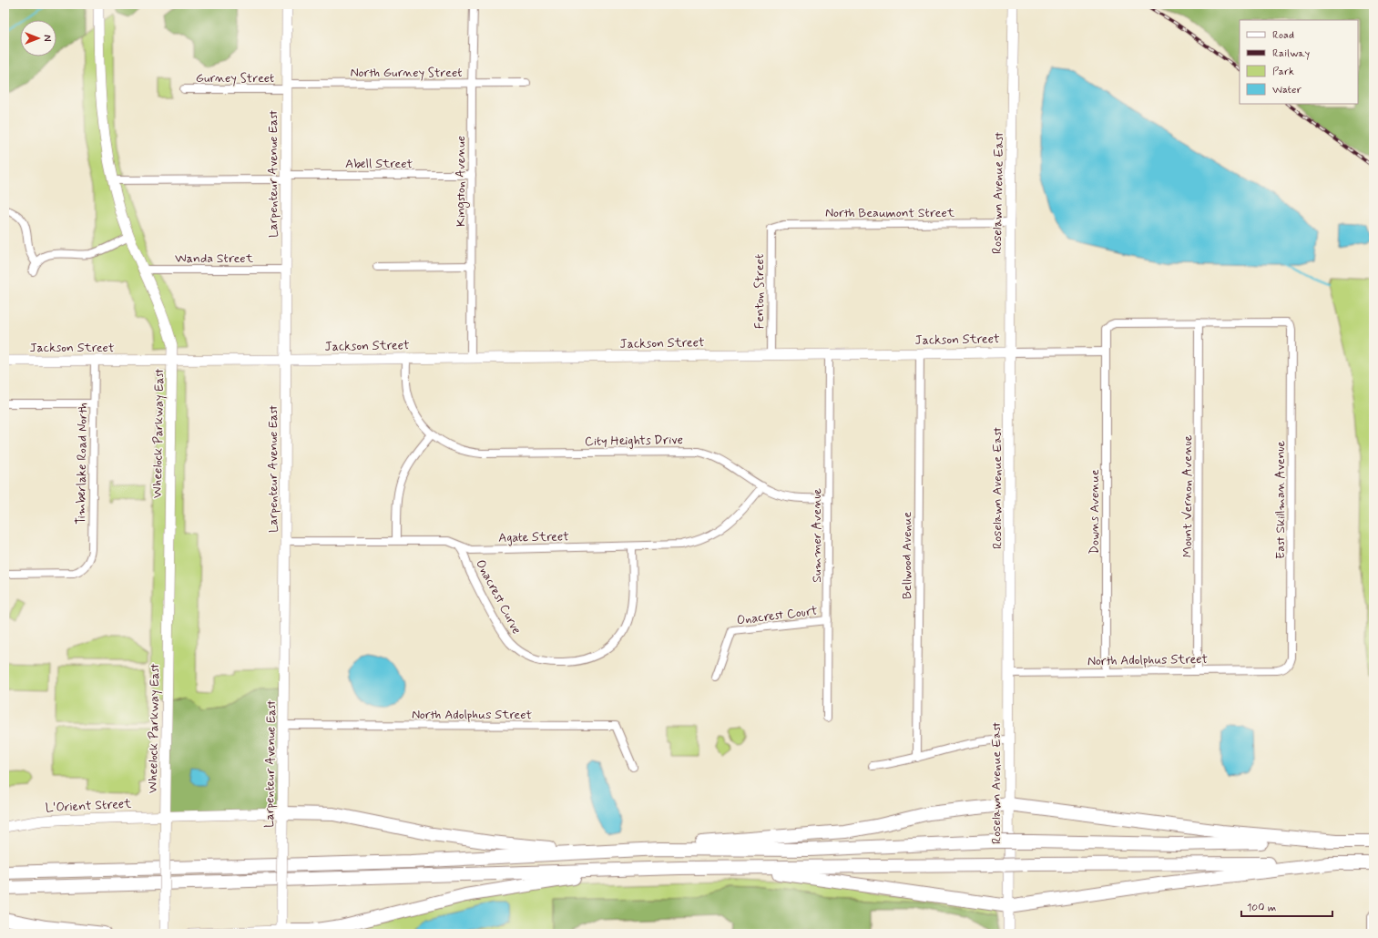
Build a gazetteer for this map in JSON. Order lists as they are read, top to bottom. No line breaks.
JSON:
{"streets":{"street":["North Gurney Street","Gurney Street","Abell Street","Larpenteur Avenue East","Kingston Avenue","Roselawn Avenue East","North Beaumont Street","Wanda Street","Fenton Street","Jackson Street","Wheelock Parkway East","City Heights Drive","Timberlake Road North","Mount Vernon Avenue","East Skillman Avenue","Downs Avenue","Summer Avenue","Agate Street","Bellwood Avenue","Onacrest Curve","Onacrest Court","North Adolphus Street","L'Orient Street"]},"crossings":[["North Gurney Street","Gurney Street"],["North Gurney Street","Larpenteur Avenue East"],["North Gurney Street","Kingston Avenue"],["Gurney Street","Larpenteur Avenue East"],["Abell Street","Larpenteur Avenue East"],["Abell Street","Kingston Avenue"],["Abell Street","Wheelock Parkway East"],["Larpenteur Avenue East","Wanda Street"],["Larpenteur Avenue East","Jackson Street"],["Larpenteur Avenue East","Agate Street"],["Larpenteur Avenue East","North Adolphus Street"],["Larpenteur Avenue East","L'Orient Street"],["Kingston Avenue","Jackson Street"],["Roselawn Avenue East","North Beaumont Street"],["Roselawn Avenue East","Jackson Street"],["Roselawn Avenue East","North Adolphus Street"],["North Beaumont Street","Fenton Street"],["Wanda Street","Wheelock Parkway East"],["Fenton Street","Jackson Street"],["Jackson Street","Wheelock Parkway East"],["Jackson Street","Timberlake Road North"],["Jackson Street","Downs Avenue"],["Jackson Street","Summer Avenue"],["Jackson Street","Bellwood Avenue"],["Wheelock Parkway East","L'Orient Street"],["City Heights Drive","Summer Avenue"],["City Heights Drive","Agate Street"],["Mount Vernon Avenue","East Skillman Avenue"],["Mount Vernon Avenue","North Adolphus Street"],["East Skillman Avenue","North Adolphus Street"],["Downs Avenue","North Adolphus Street"],["Summer Avenue","Onacrest Court"],["Agate Street","Onacrest Curve"]],"legend":["Road","Railway","Park","Water"],"scale_bar":"100 m","north":"right"}
